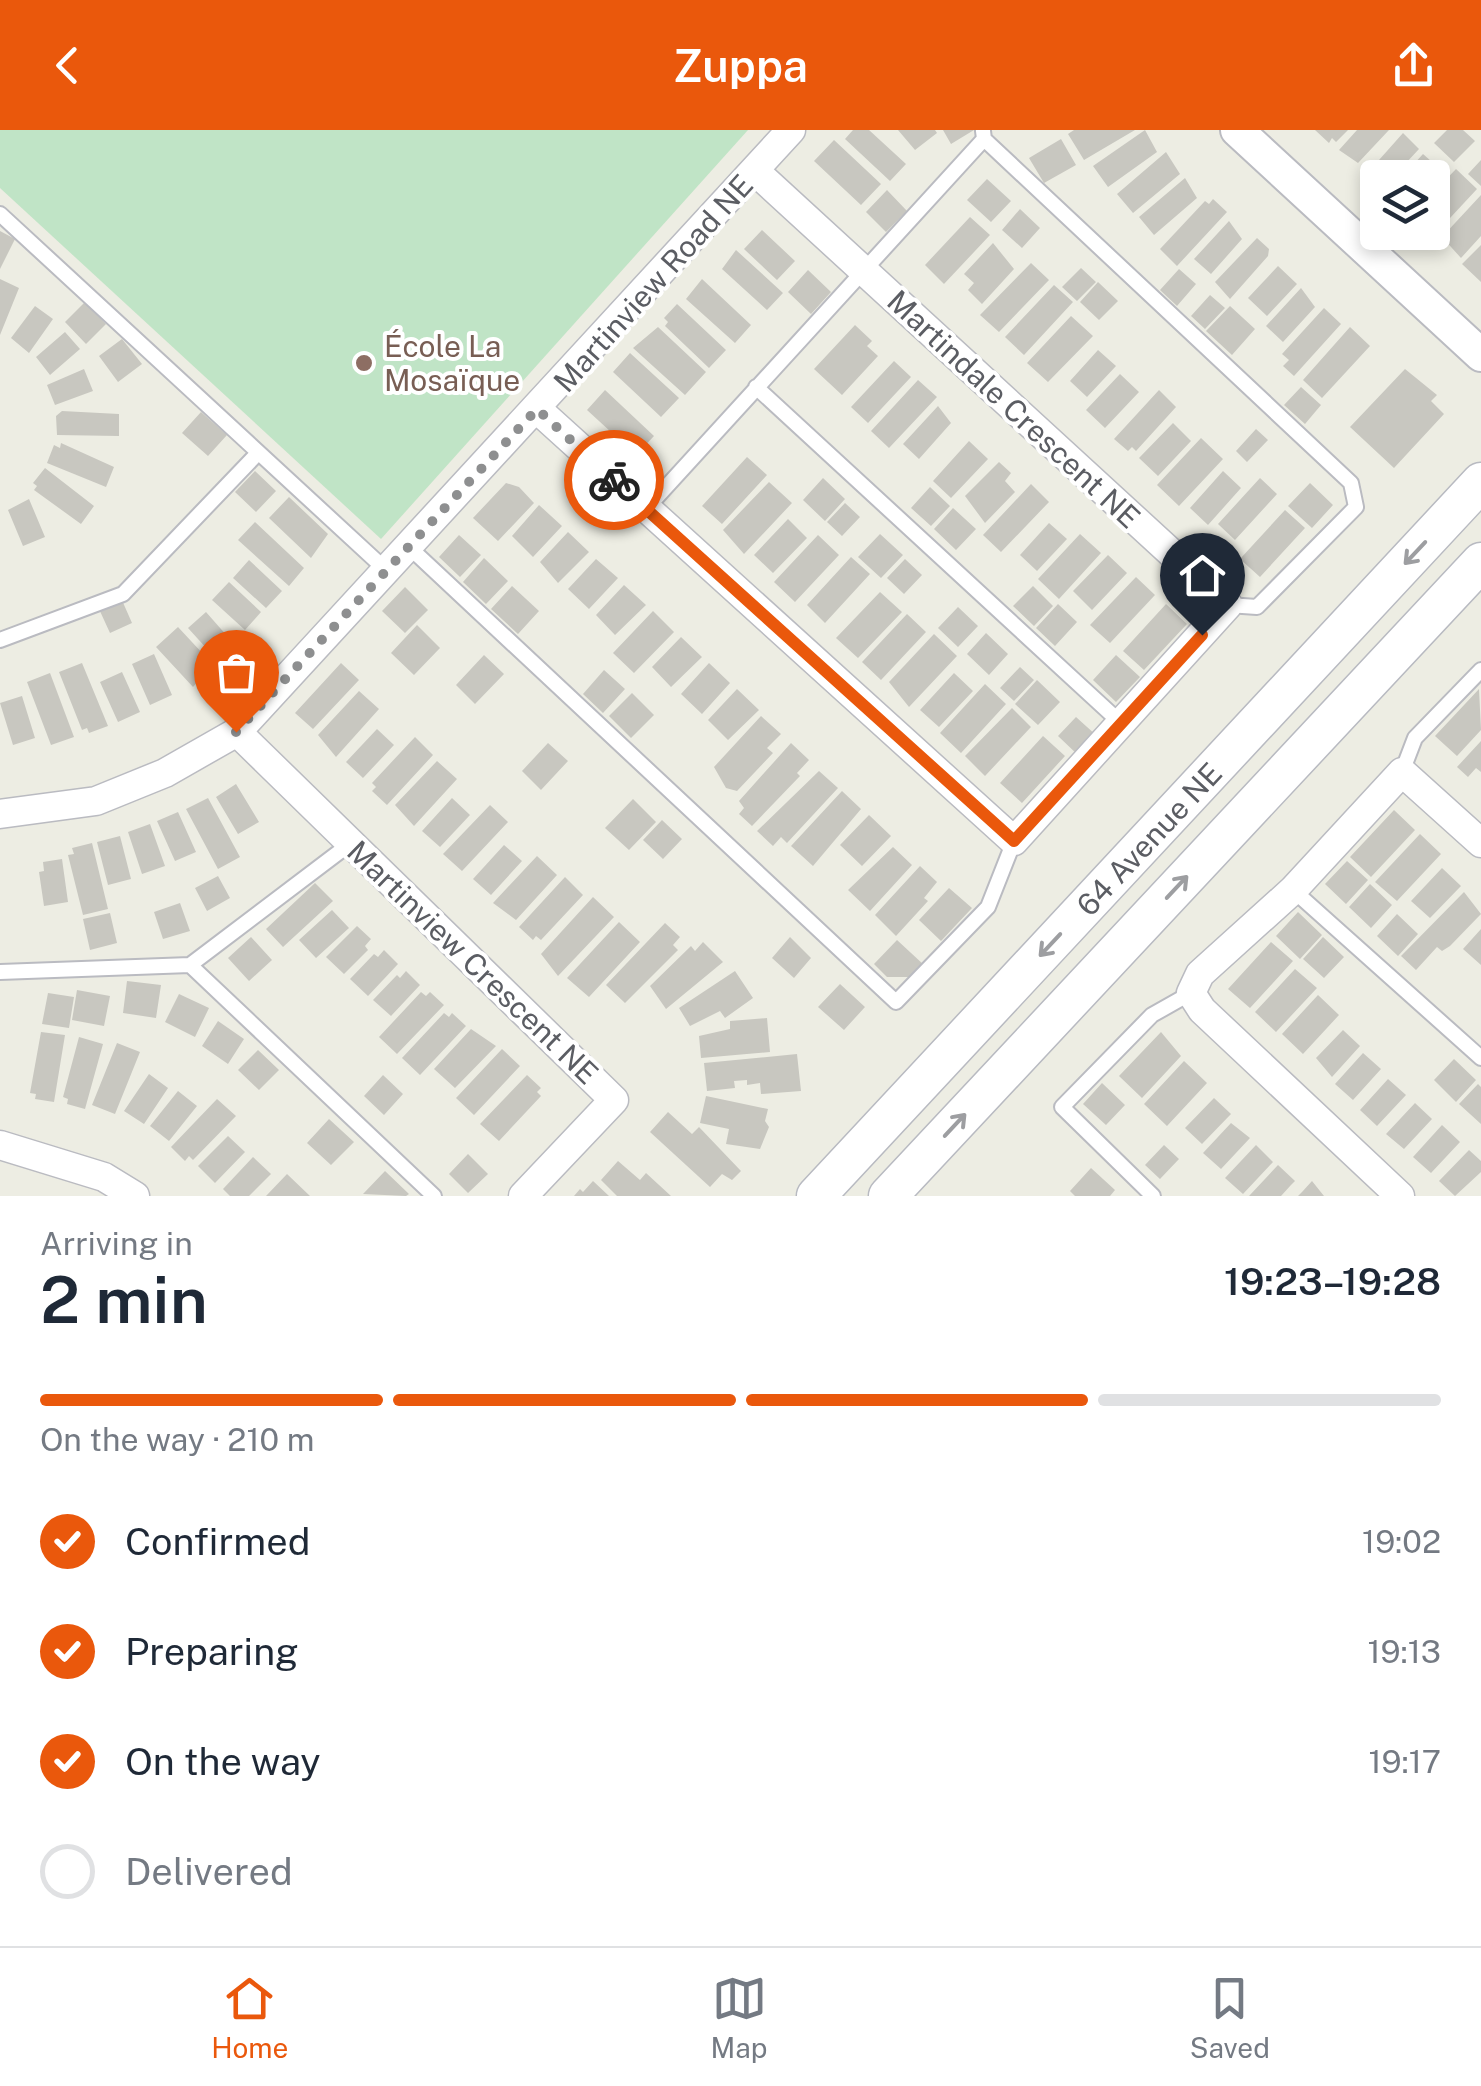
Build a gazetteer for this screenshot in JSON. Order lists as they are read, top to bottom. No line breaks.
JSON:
{"streets":{"main road":["64 Avenue NE"],"street":["Martinview Road NE","Martindale Crescent NE","Martinview Crescent NE"]},"crossings":[["Martinview Road NE","Martindale Crescent NE"],["Martinview Road NE","Martinview Crescent NE"]],"places":["École La Mosaïque"],"page":{"header":"Zuppa","heading":["2 min","Arriving in","19:23–19:28"],"bar":"On the way · 210 m","list":[["Confirmed","19:02"],["Preparing","19:13"],["On the way","19:17"],"Delivered"],"tabs":["Home","Map","Saved"]}}
